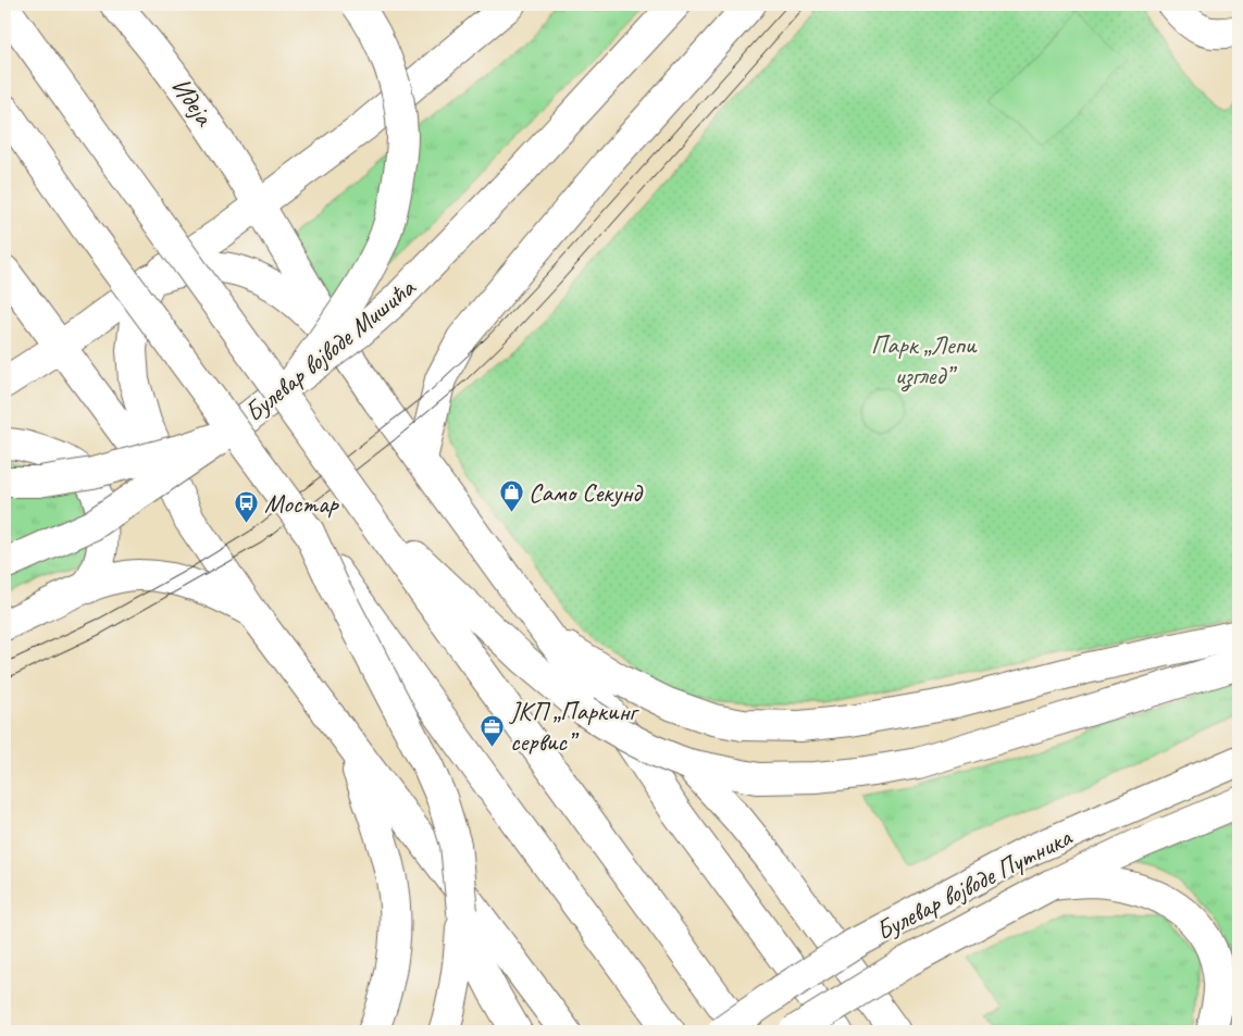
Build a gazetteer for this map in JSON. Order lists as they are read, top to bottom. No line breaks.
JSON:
{"streets":{"main road":["Идеја","Булевар војводе Мишића","Булевар војводе Путника"]},"parks":["Парк „Лепи изглед”"],"places":{"shop":["Само Секунд"],"bus stop":["Мостар"],"office":["ЈКП „Паркинг сервис”"]}}
